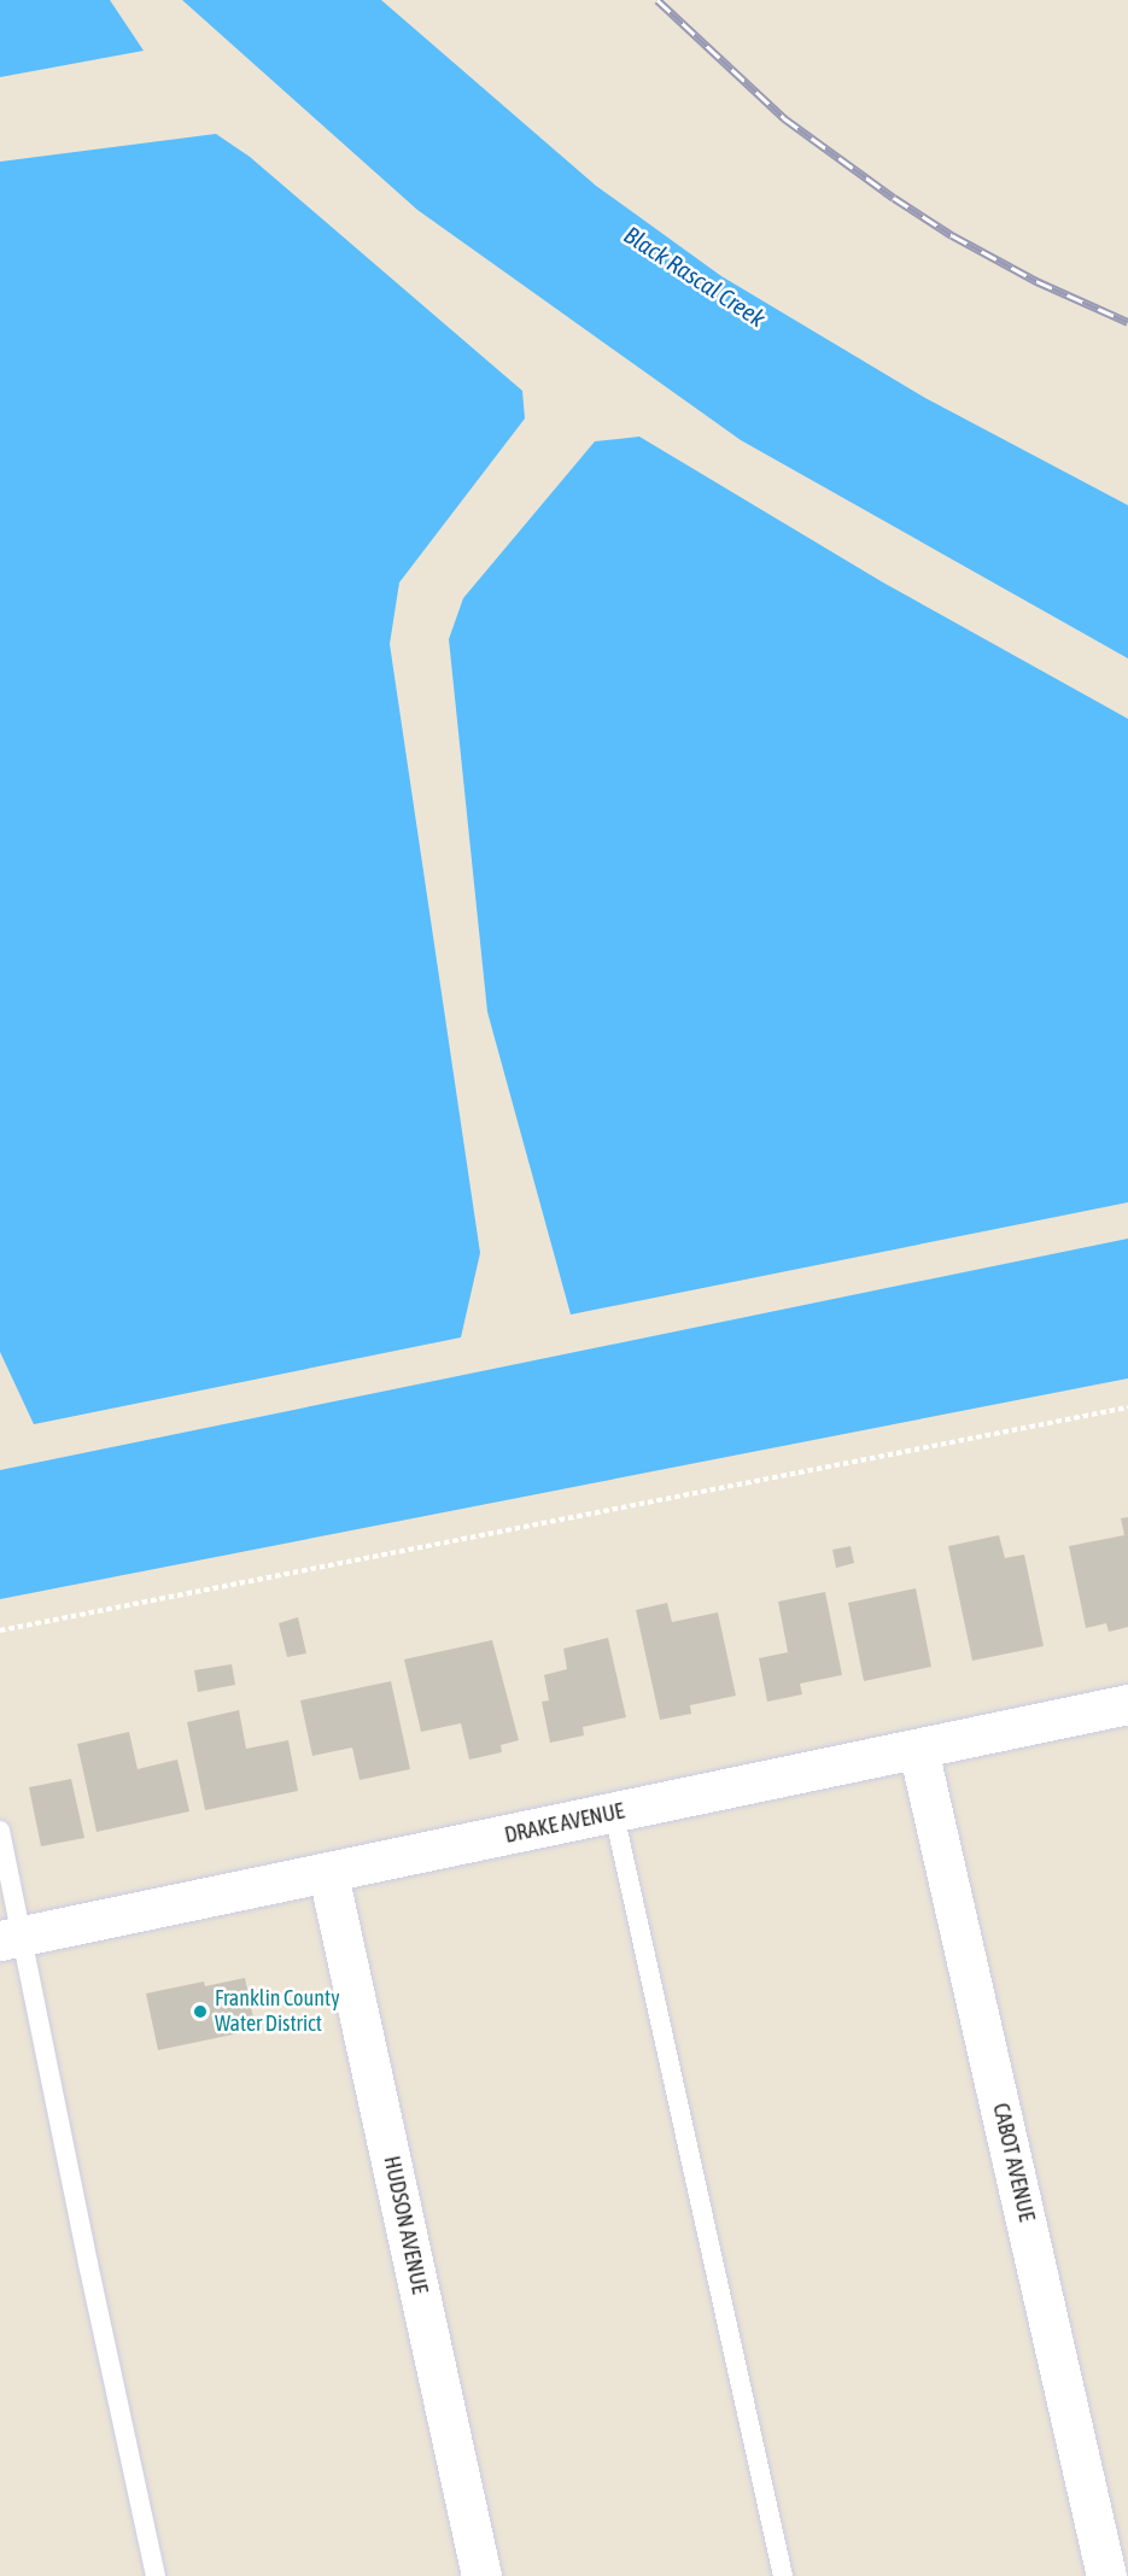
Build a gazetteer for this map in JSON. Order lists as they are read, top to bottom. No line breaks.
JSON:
{"streets":{"street":["DRAKE AVENUE","CABOT AVENUE","HUDSON AVENUE"]},"crossings":[["DRAKE AVENUE","CABOT AVENUE"],["DRAKE AVENUE","HUDSON AVENUE"]],"water":["Black Rascal Creek"],"places":["Franklin County Water District"]}
